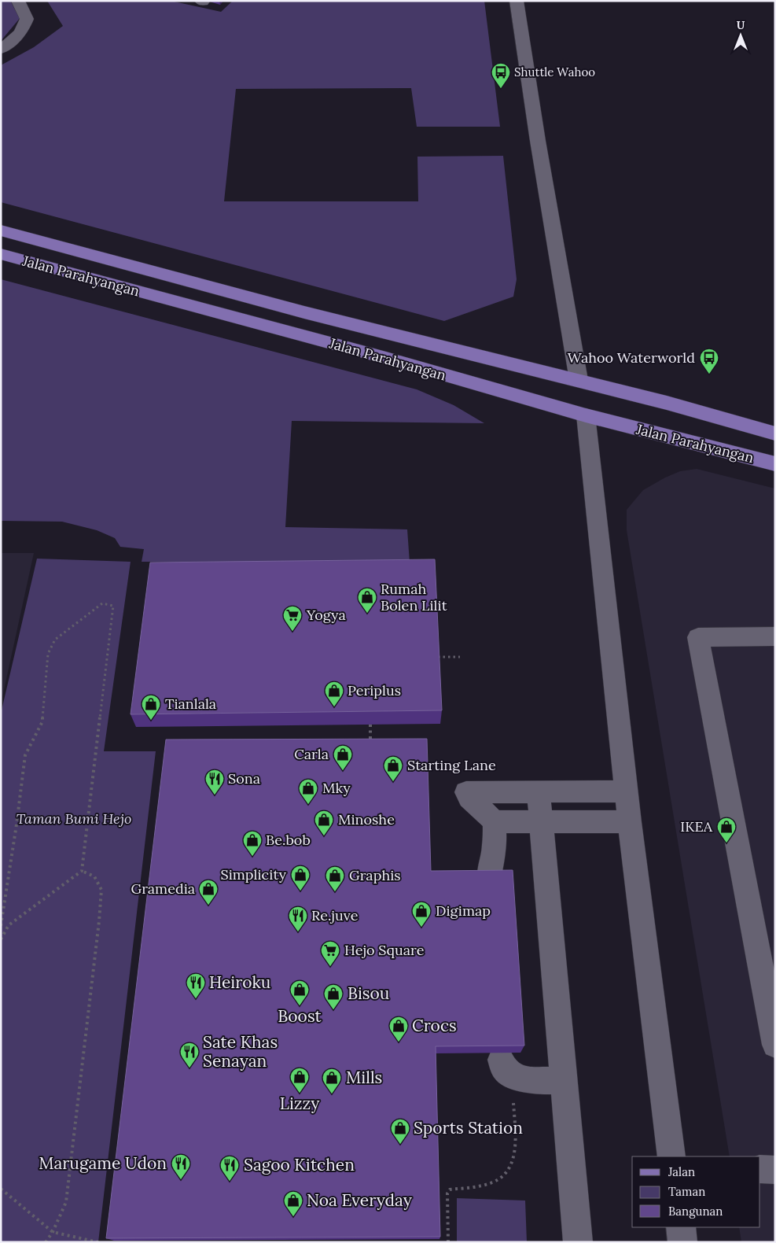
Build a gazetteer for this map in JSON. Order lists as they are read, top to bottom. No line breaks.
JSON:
{"streets":{"main road":["Jalan Parahyangan"]},"parks":["Taman Bumi Hejo"],"places":{"bus stop":["Shuttle Wahoo","Wahoo Waterworld"],"shop":["Rumah Bolen Lilit","Periplus","Tianlala","Carla","Starting Lane","Mky","Minoshe","IKEA","Be.bob","Simplicity","Graphis","Gramedia","Digimap","Boost","Bisou","Crocs","Lizzy","Mills","Sports Station","Noa Everyday"],"supermarket":["Yogya","Hejo Square"],"restaurant":["Sona","Re.juve","Heiroku","Sate Khas Senayan","Marugame Udon","Sagoo Kitchen"]},"legend":["Jalan","Taman","Bangunan"],"north":"top"}
